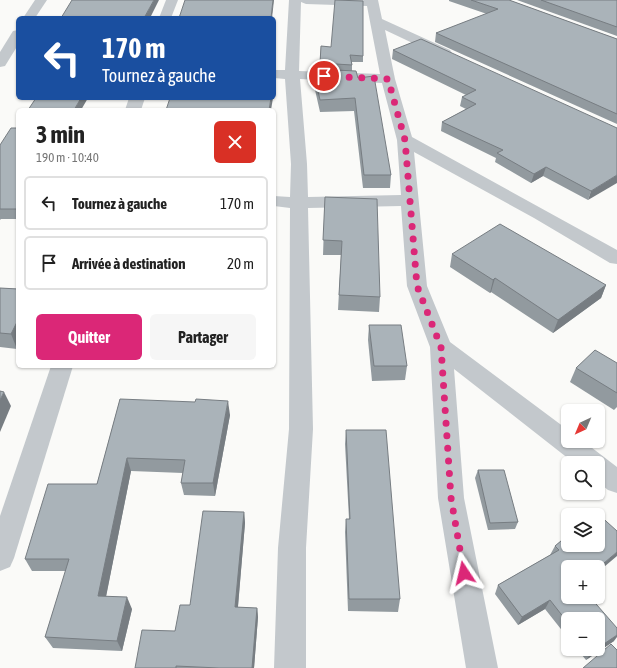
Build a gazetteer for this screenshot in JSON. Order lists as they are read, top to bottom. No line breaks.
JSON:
{"north":"bottom left","page":{"turn":["170 m","Tournez à gauche"],"heading":["3 min","190 m · 10:40"],"list":[{"name":"Tournez à gauche","value":"170 m"},{"name":"Arrivée à destination","value":"20 m"}],"buttons":["Quitter","Partager"],"map_buttons":["+","−"]}}
